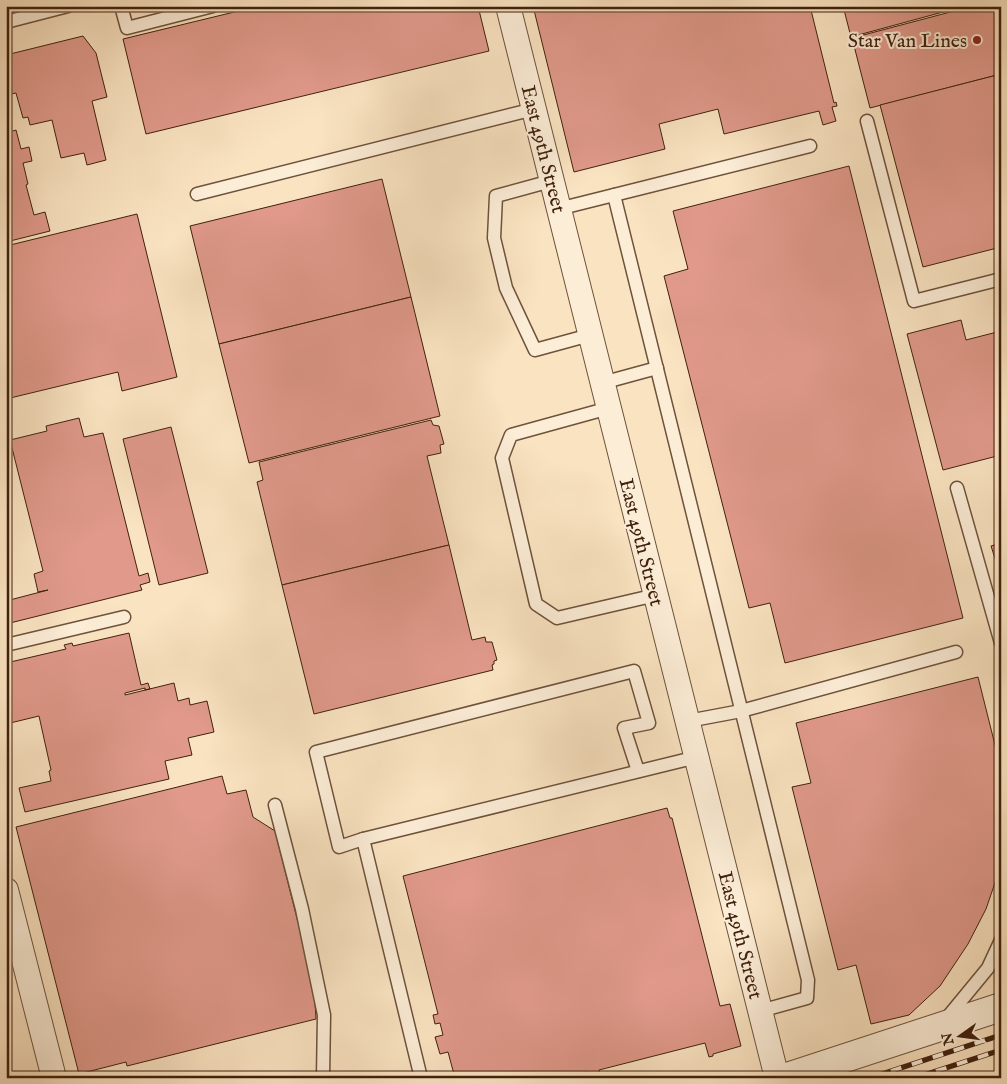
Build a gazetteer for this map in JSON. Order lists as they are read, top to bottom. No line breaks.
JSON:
{"streets":{"street":["East 49th Street"]},"places":["Star Van Lines"],"north":"left"}
